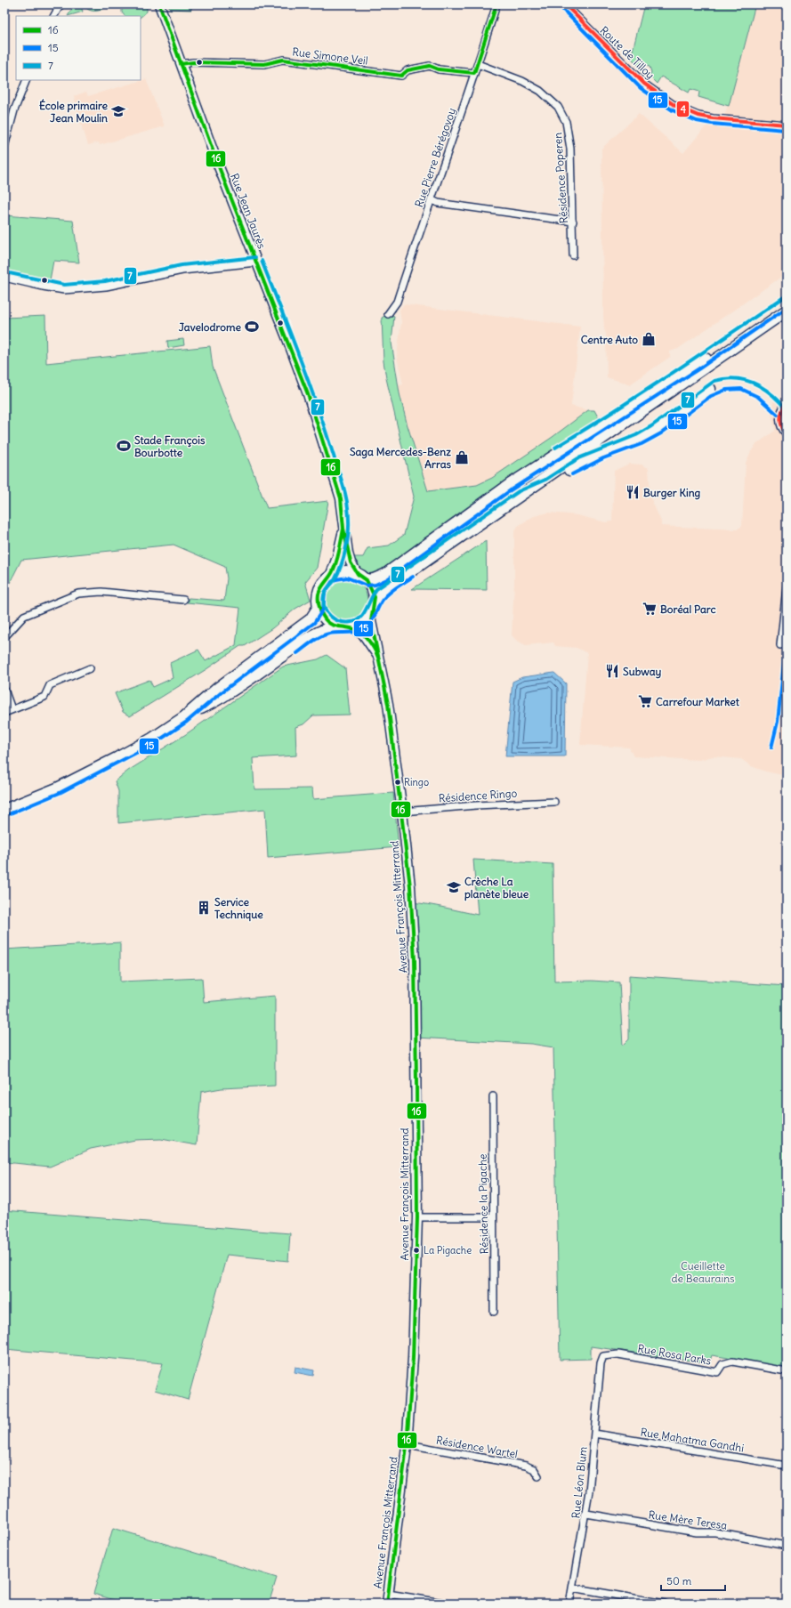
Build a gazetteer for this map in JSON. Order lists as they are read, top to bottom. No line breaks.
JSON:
{"streets":{"main road":["Rue Jean Jaurès","Avenue François Mitterrand"],"street":["Route de Tilloy","Rue Simone Veil","Rue Pierre Bérégovoy","Résidence Poperen","Résidence Ringo","Résidence la Pigache","Rue Rosa Parks","Rue Mahatma Gandhi","Résidence Wartel","Rue Léon Blum","Rue Mère Teresa"]},"crossings":[["Rue Simone Veil","Rue Pierre Bérégovoy"],["Rue Simone Veil","Rue Jean Jaurès"],["Rue Pierre Bérégovoy","Résidence Poperen"],["Résidence Ringo","Avenue François Mitterrand"],["Avenue François Mitterrand","Résidence Wartel"],["Rue Rosa Parks","Rue Léon Blum"],["Rue Mahatma Gandhi","Rue Léon Blum"],["Rue Léon Blum","Rue Mère Teresa"]],"parks":["Cueillette de Beaurains"],"places":{"school or university":["École primaire Jean Moulin","Crèche La planète bleue"],"sports":["Javelodrome","Stade François Bourbotte"],"shop":["Centre Auto","Saga Mercedes-Benz Arras"],"restaurant":["Burger King","Subway"],"supermarket":["Boréal Parc","Carrefour Market"],"other":["Ringo","La Pigache"],"building":["Service Technique"]},"lines":["transit line 16","transit line 4","transit line 15","transit line 7"],"legend":["16","15","7"],"scale_bar":"50 m"}
